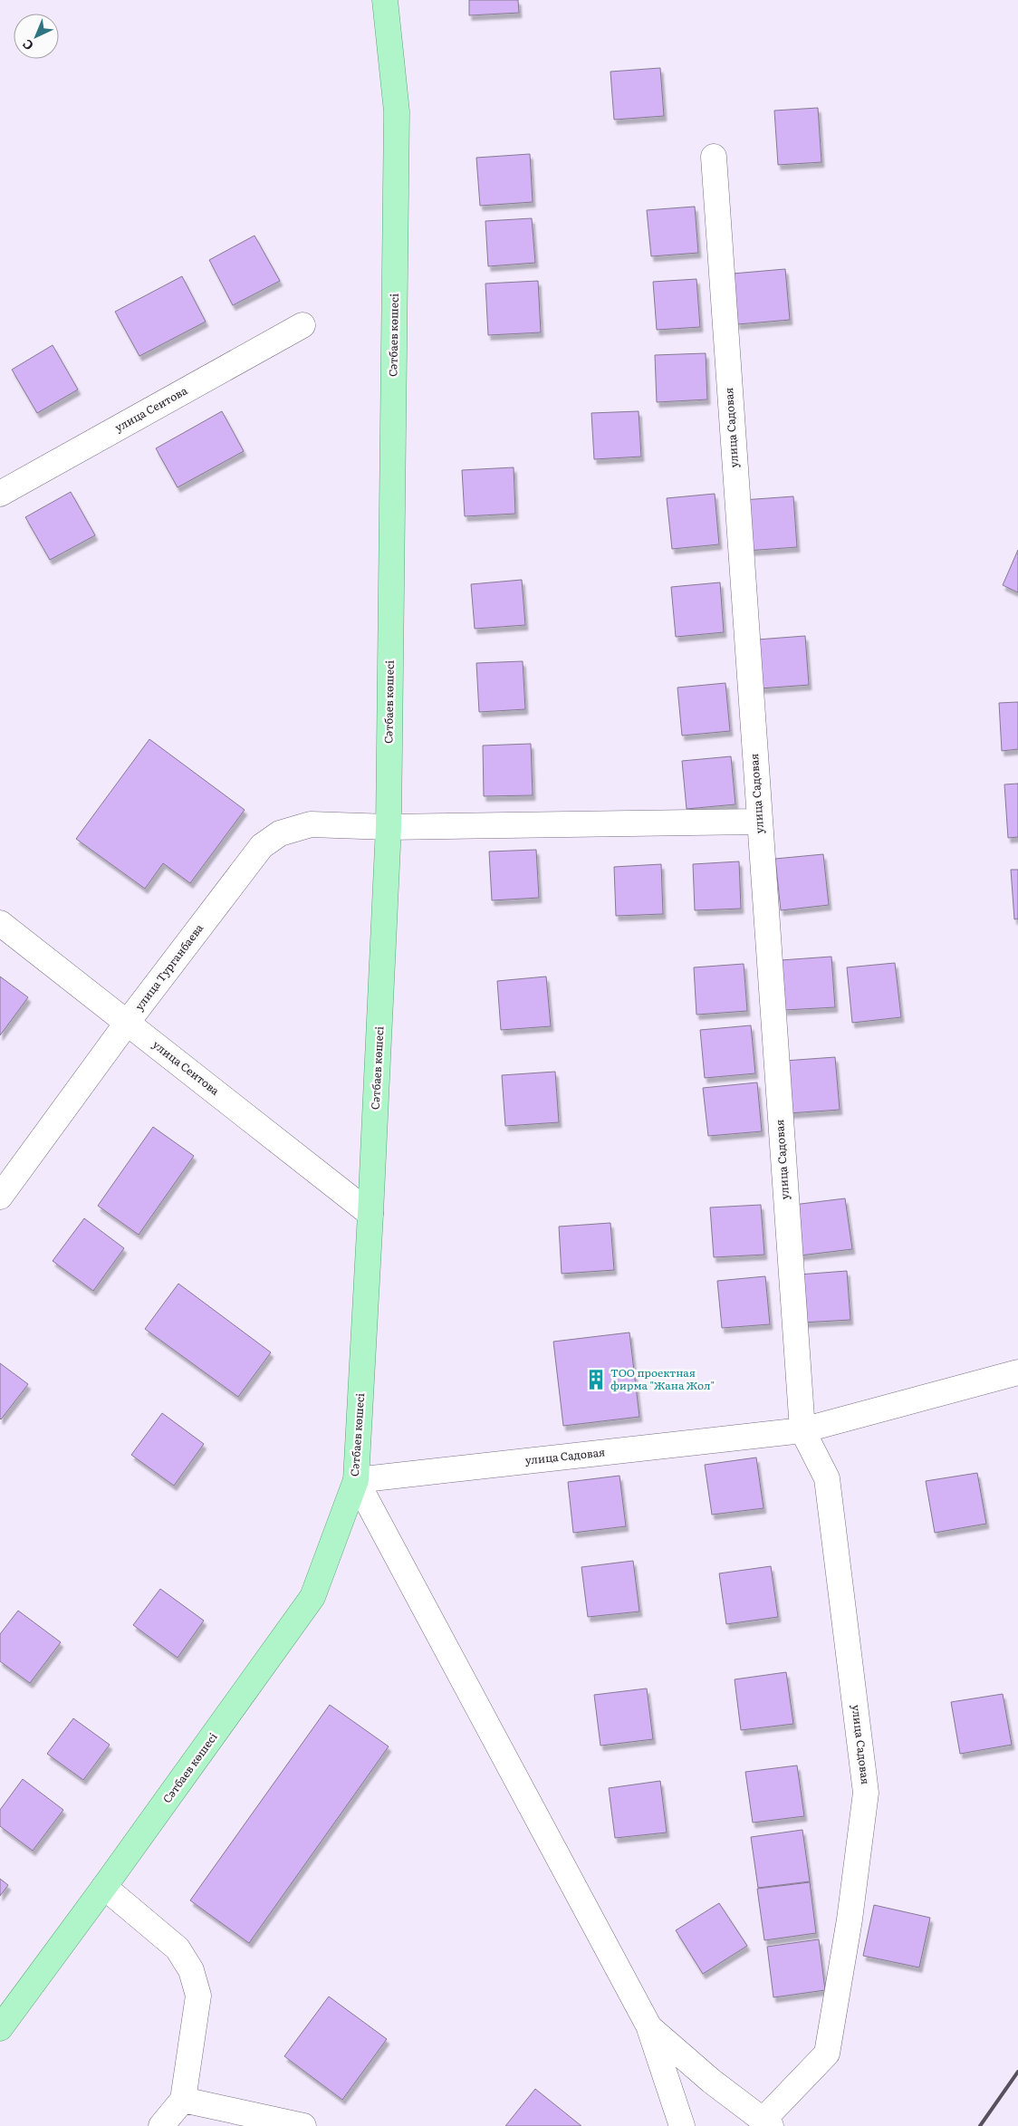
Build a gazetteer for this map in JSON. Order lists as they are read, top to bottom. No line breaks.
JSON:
{"streets":{"main road":["Сәтбаев көшесі"],"street":["улица Сеитова","улица Садовая","улица Турганбаева"]},"crossings":[["Сәтбаев көшесі","улица Сеитова"],["Сәтбаев көшесі","улица Садовая"],["Сәтбаев көшесі","улица Турганбаева"],["улица Сеитова","улица Турганбаева"],["улица Садовая","улица Турганбаева"]],"places":{"building":["ТОО проектная фирма \"Жана Жол\""]},"north":"bottom left"}
